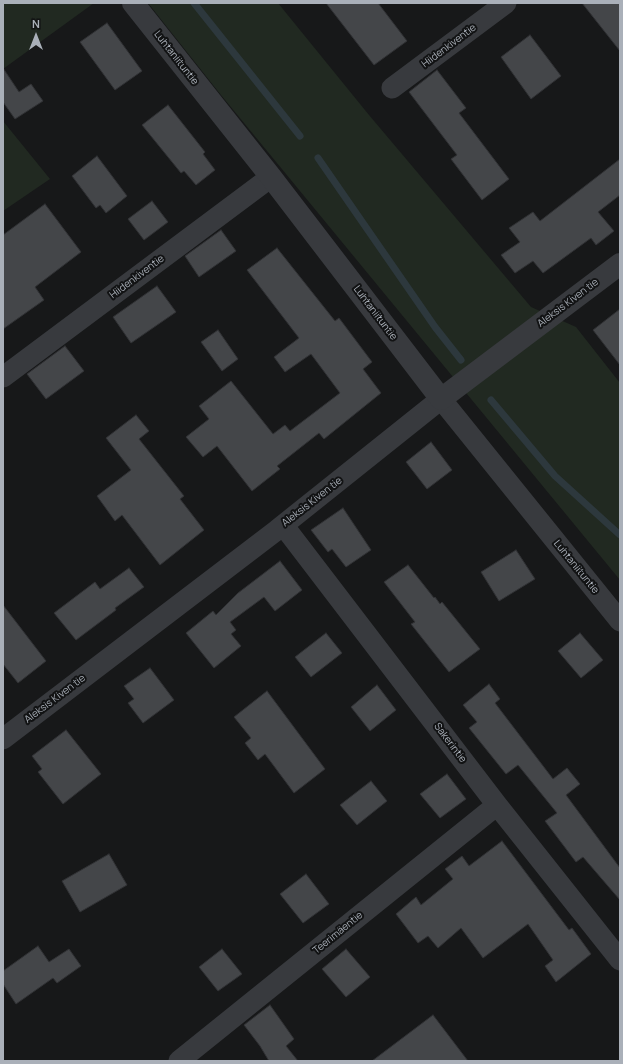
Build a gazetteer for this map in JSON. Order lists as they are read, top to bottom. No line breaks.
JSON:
{"streets":{"street":["Hiidenkiventie","Luhtaniituntie","Aleksis Kiven tie","Sakerintie","Teerimäentie"]},"crossings":[["Hiidenkiventie","Luhtaniituntie"],["Luhtaniituntie","Aleksis Kiven tie"],["Aleksis Kiven tie","Sakerintie"],["Sakerintie","Teerimäentie"]],"north":"top"}
